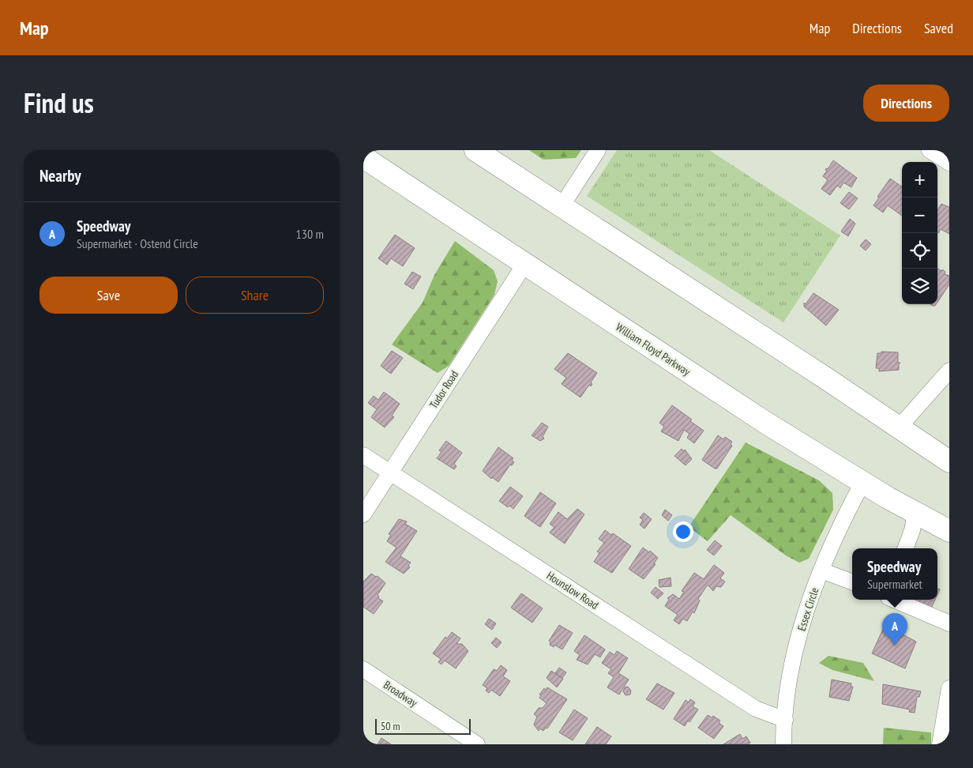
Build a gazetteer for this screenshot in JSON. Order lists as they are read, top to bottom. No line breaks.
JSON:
{"streets":{"highway":["William Floyd Parkway"],"street":["Tudor Road","Hounslow Road","Essex Circle","Broadway"]},"crossings":[["William Floyd Parkway","Tudor Road"],["William Floyd Parkway","Essex Circle"],["Tudor Road","Hounslow Road"],["Hounslow Road","Essex Circle"]],"scale_bar":"50 m","page":{"header":"Map","nav":["Map","Directions","Saved"],"title":"Find us","buttons":["Directions",["Save","Share"]],"heading":"Nearby","map_buttons":["+","−"],"list":[{"mark":"A","name":"Speedway","note":"Supermarket · Ostend Circle","value":"130 m"}],"popup":["Speedway","Supermarket"],"pins":"A","scale":"50 m"}}
